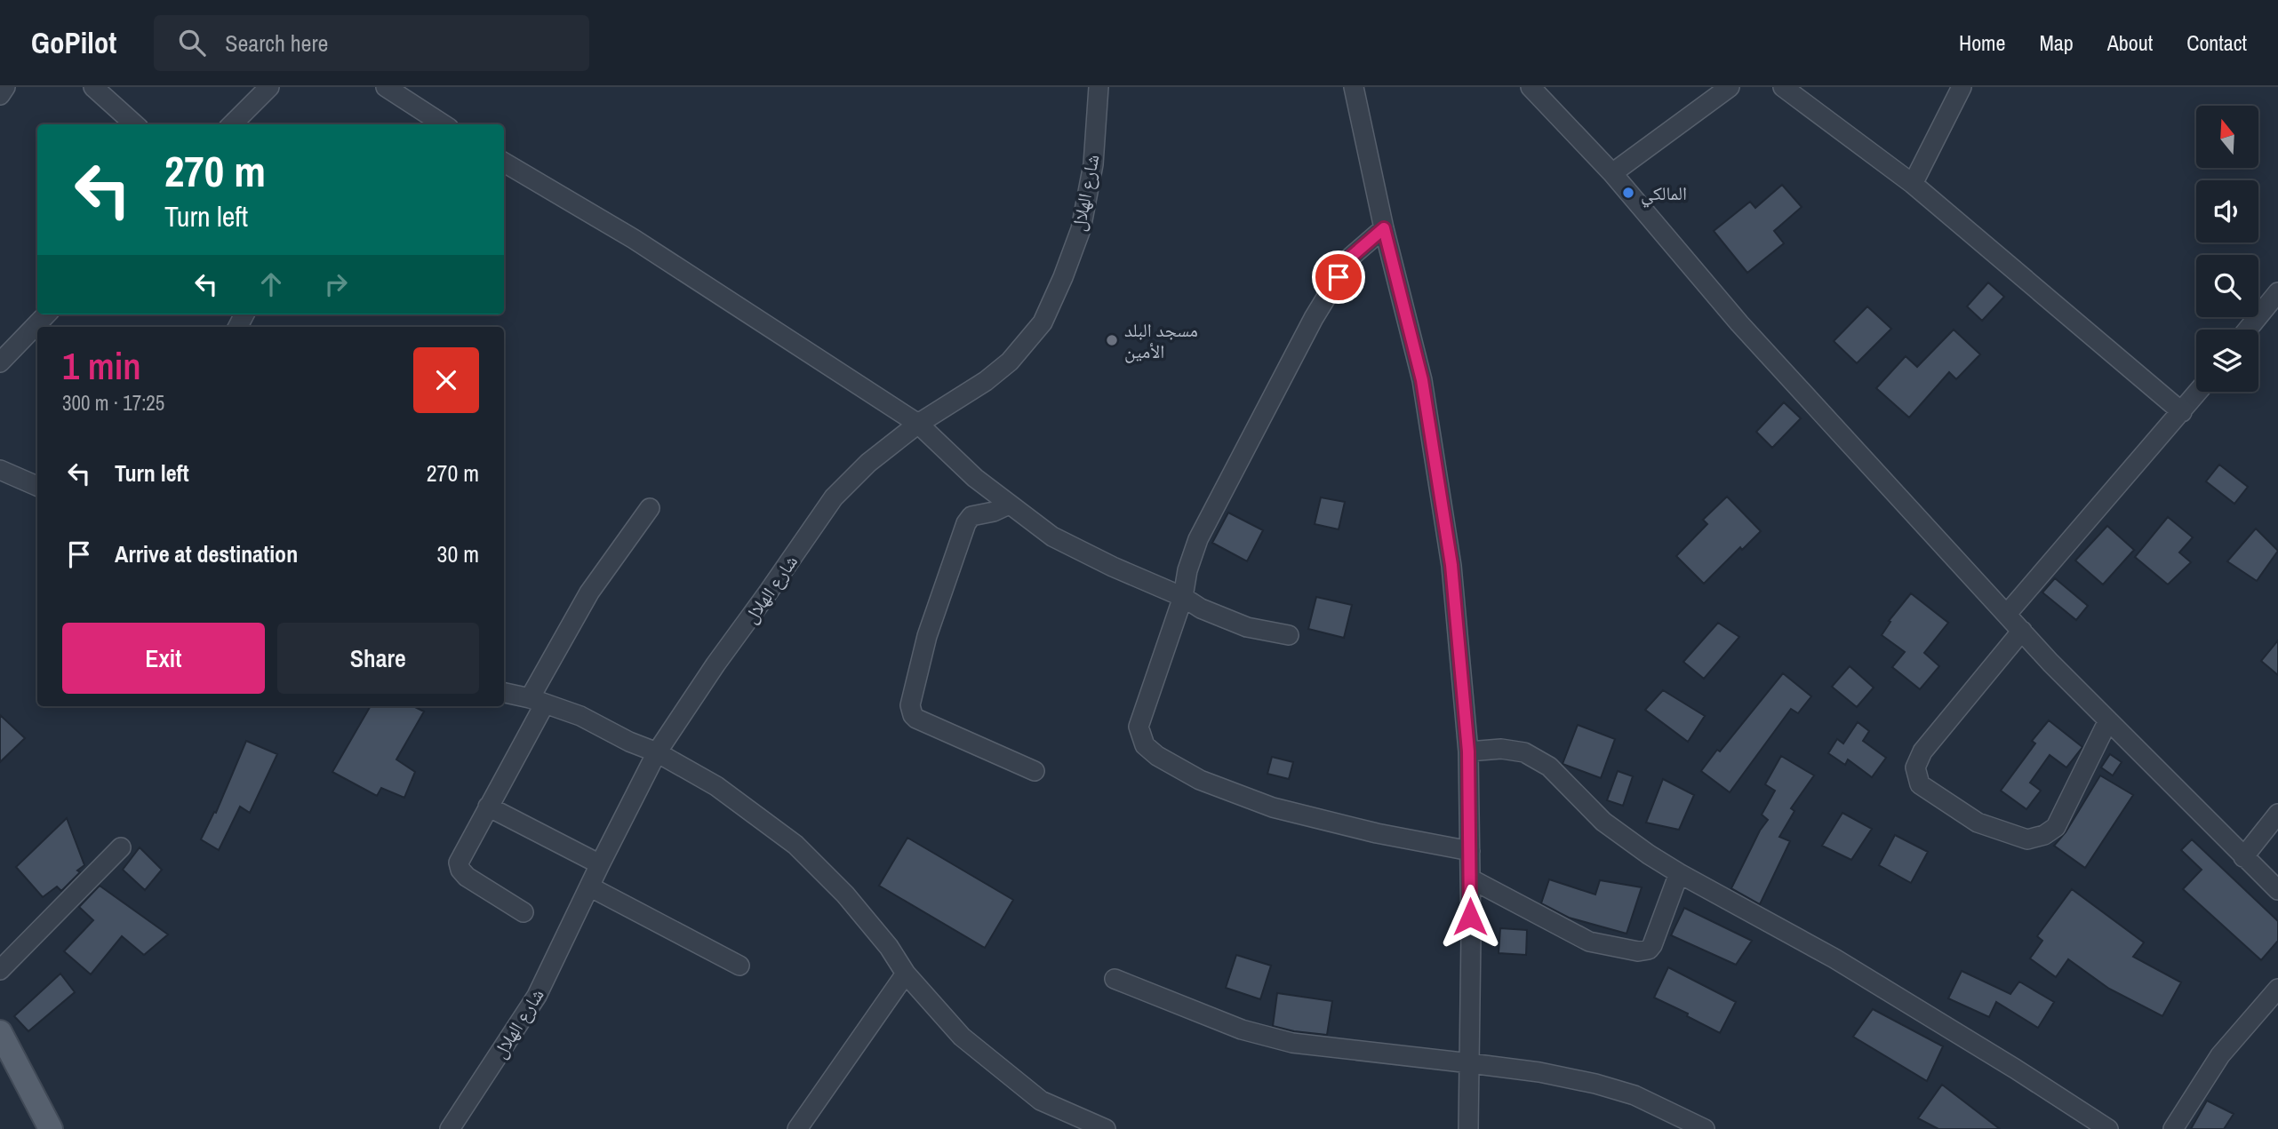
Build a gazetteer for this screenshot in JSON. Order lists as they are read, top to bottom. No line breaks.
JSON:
{"streets":{"street":["شارع الهلال"]},"places":["المالكي","مسجد البلد الأمين"],"north":"top","page":{"header":"GoPilot","search":"Search here","nav":["Home","Map","About","Contact"],"turn":["270 m","Turn left"],"heading":["1 min","300 m · 17:25"],"list":[{"name":"Turn left","value":"270 m"},{"name":"Arrive at destination","value":"30 m"}],"buttons":["Exit","Share"]}}
